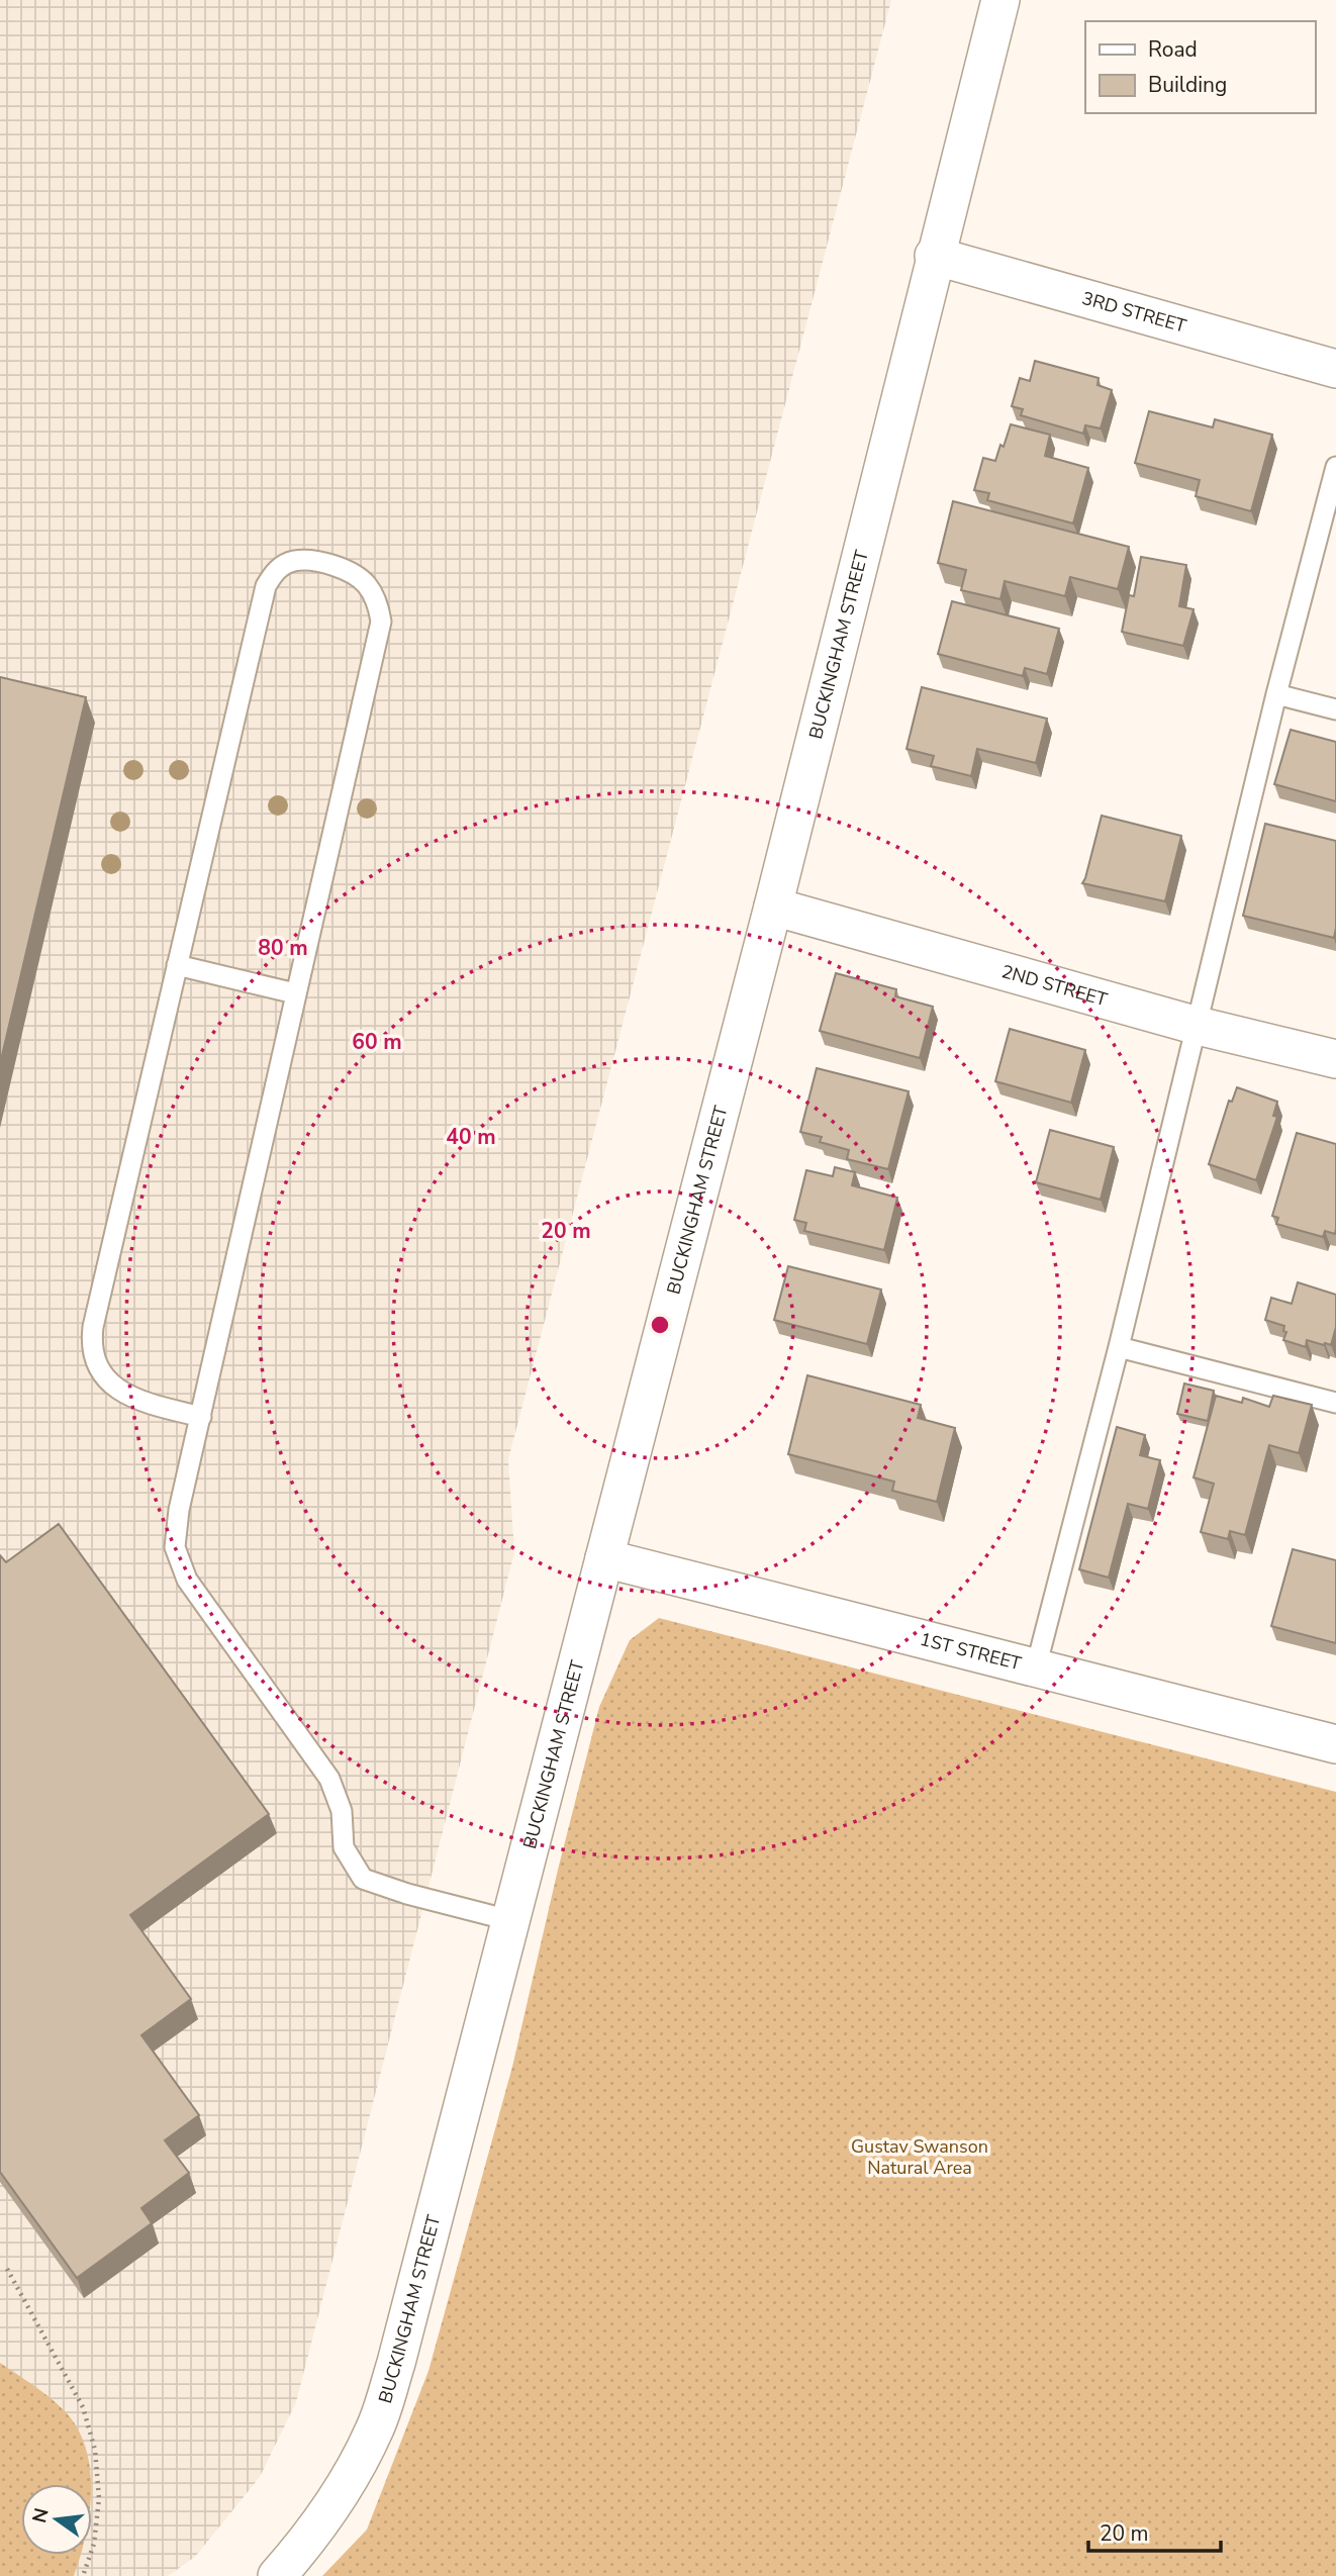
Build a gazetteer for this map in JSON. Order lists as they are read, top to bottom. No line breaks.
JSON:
{"streets":{"street":["3RD STREET","BUCKINGHAM STREET","2ND STREET","1ST STREET"]},"crossings":[["3RD STREET","BUCKINGHAM STREET"],["BUCKINGHAM STREET","2ND STREET"],["BUCKINGHAM STREET","1ST STREET"]],"parks":["Gustav Swanson Natural Area"],"legend":["Road","Building"],"scale_bar":"20 m","north":"left","rings":["80 m","60 m","40 m","20 m"]}
